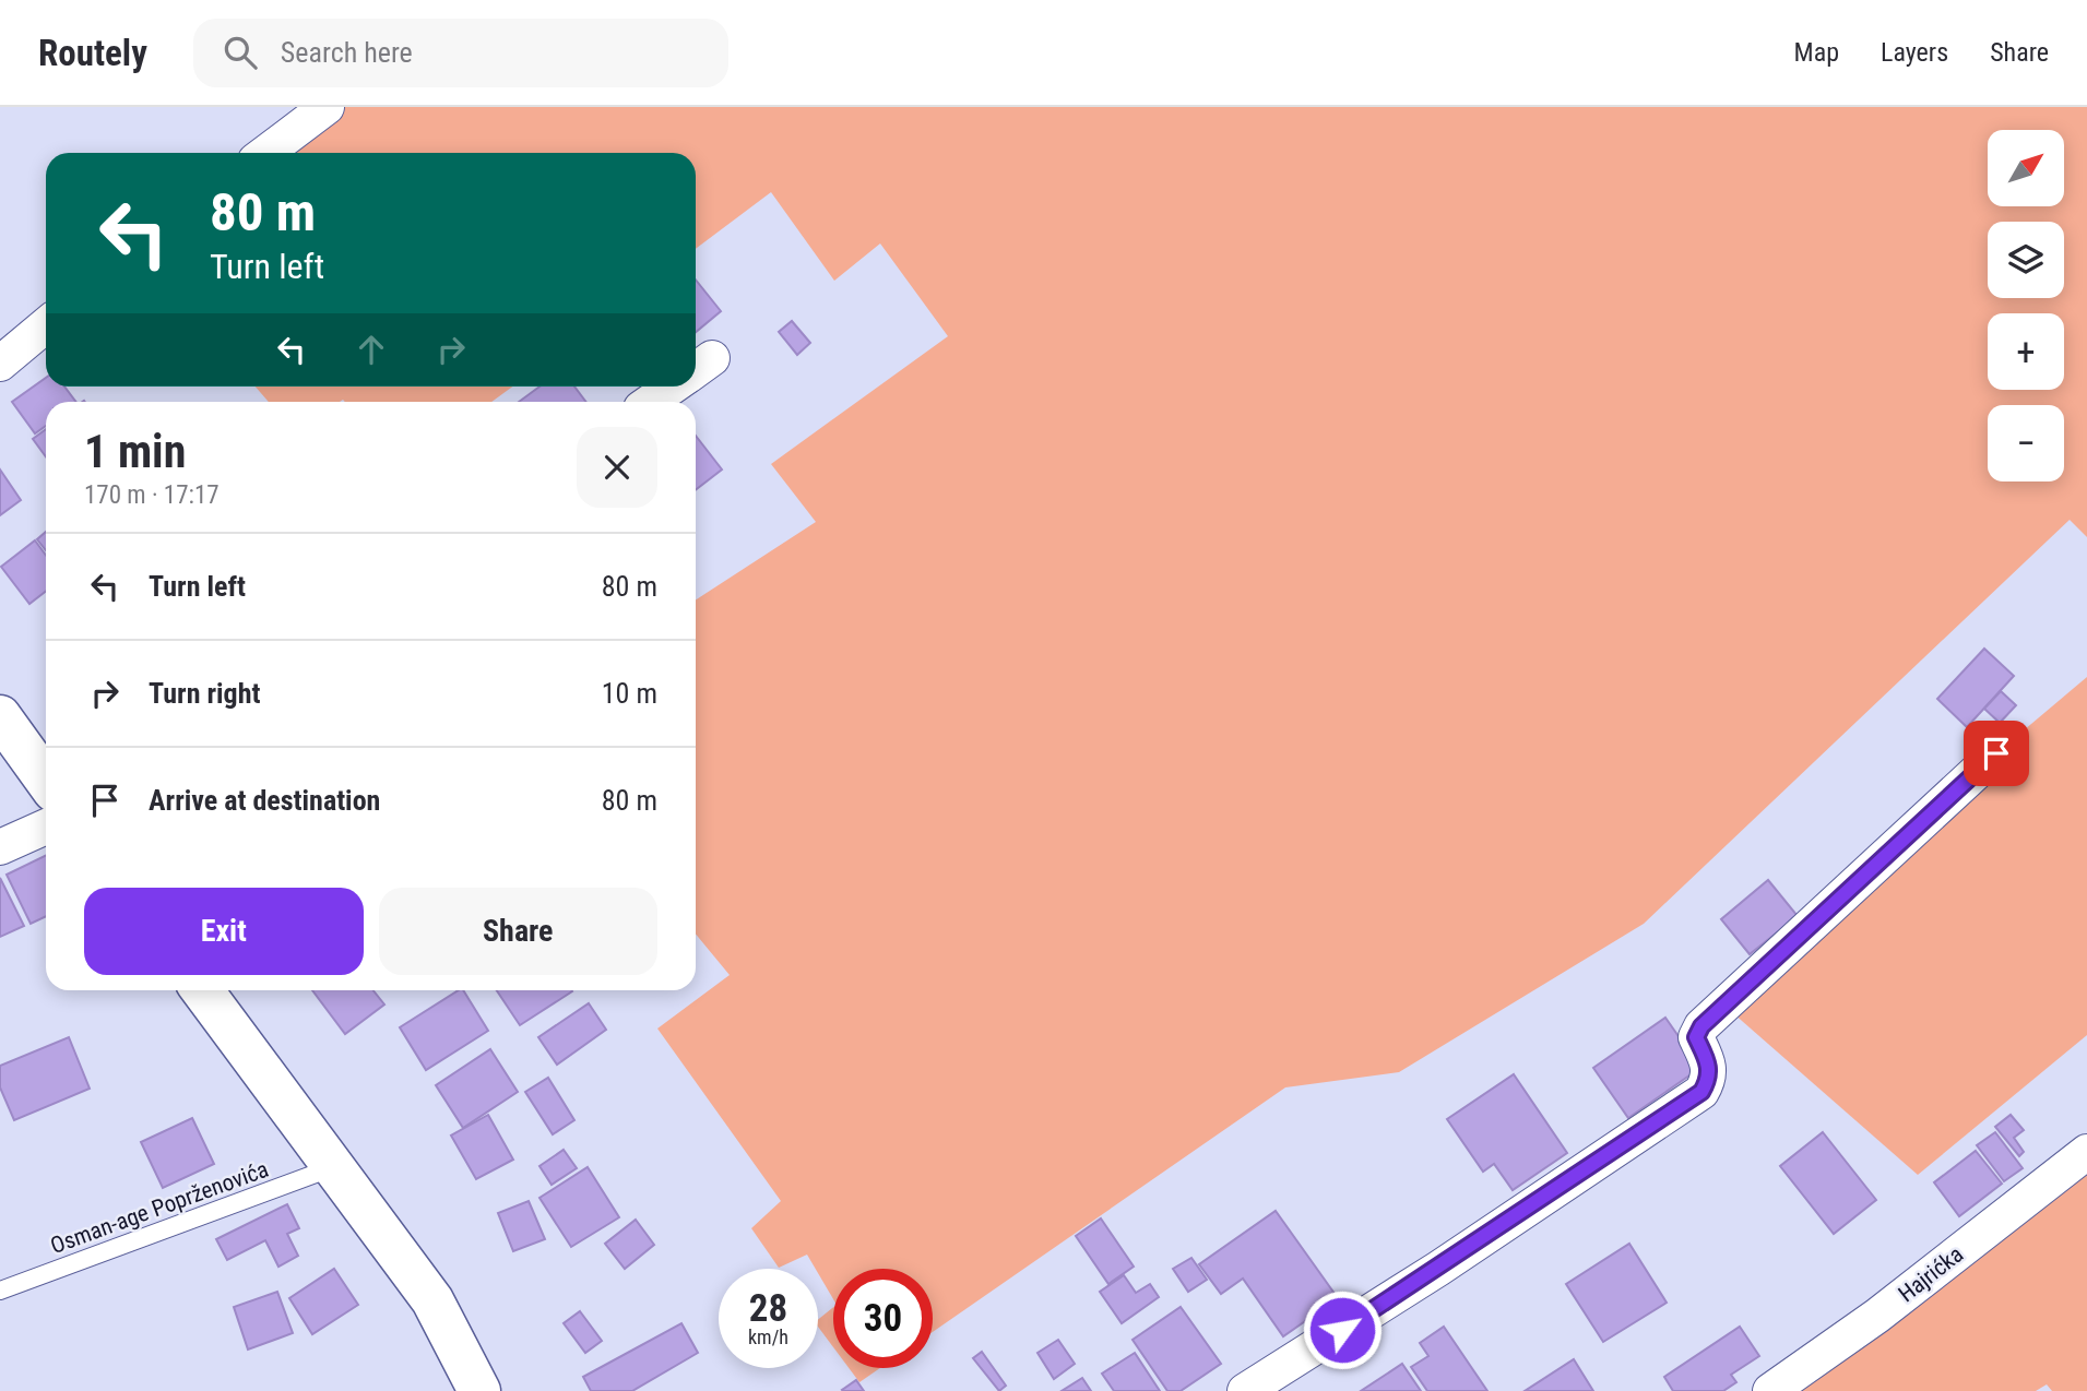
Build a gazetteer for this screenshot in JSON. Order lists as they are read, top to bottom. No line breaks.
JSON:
{"streets":{"street":["Hajrićka"],"lane":["Osman-age Poprženovića"]},"north":"top right","page":{"header":"Routely","search":"Search here","nav":["Map","Layers","Share"],"map_buttons":["+","−"],"turn":["80 m","Turn left"],"heading":["1 min","170 m · 17:17"],"list":[{"name":"Turn left","value":"80 m"},{"name":"Turn right","value":"10 m"},{"name":"Arrive at destination","value":"80 m"}],"buttons":["Exit","Share"],"speed":"28 km/h","limit":"30"}}
